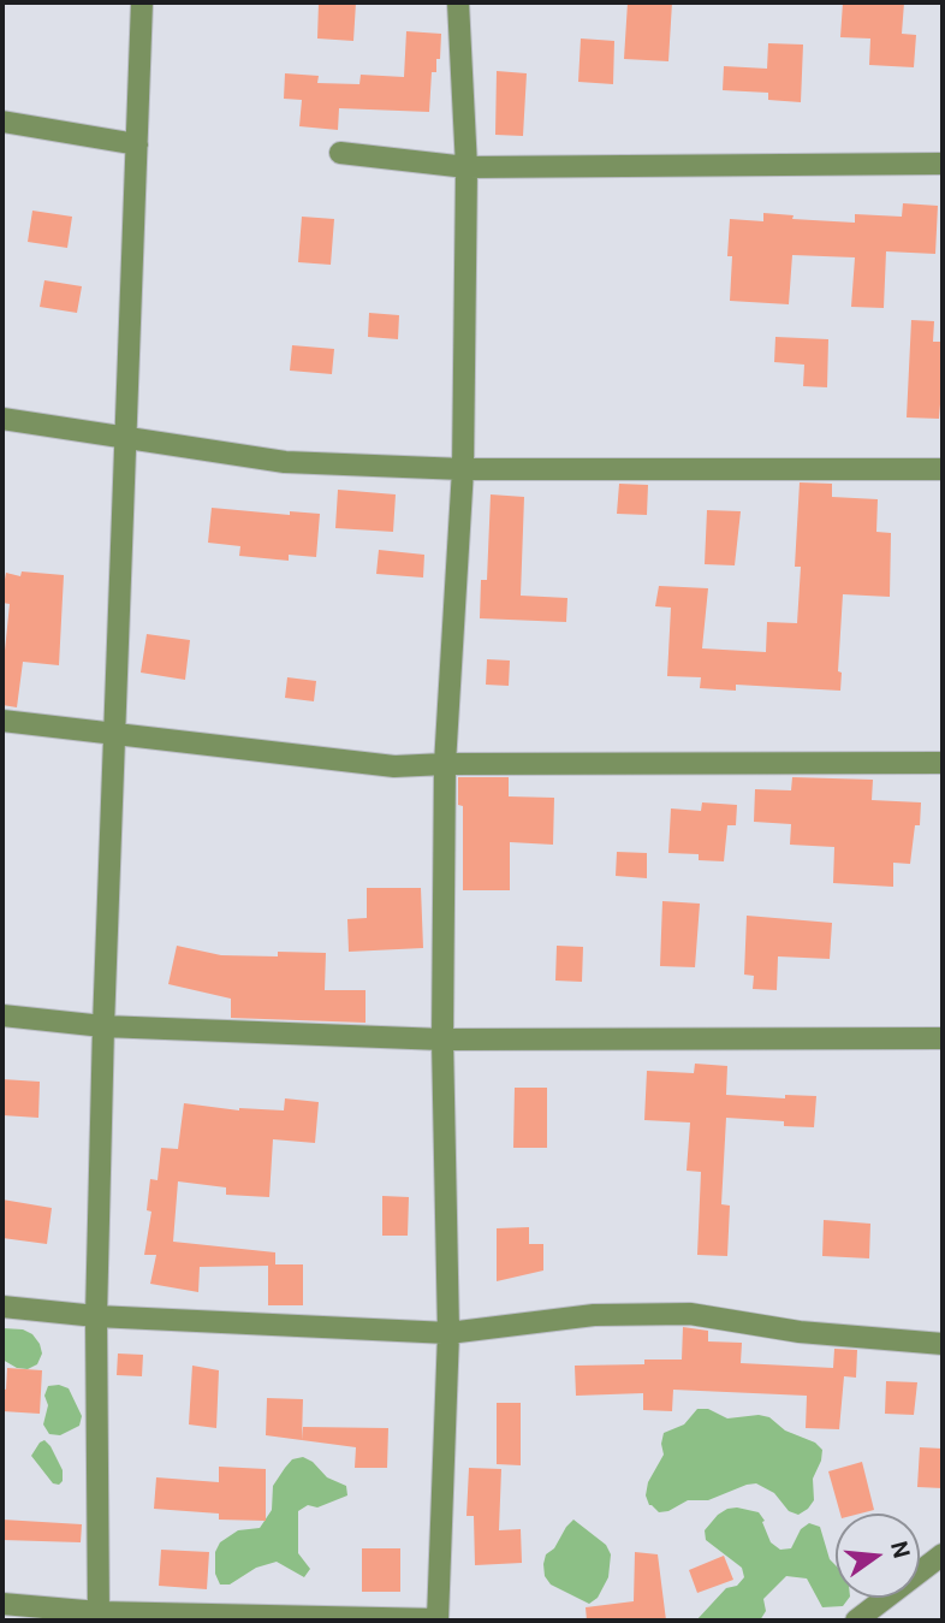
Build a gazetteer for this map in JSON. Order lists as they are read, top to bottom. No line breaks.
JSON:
{"north":"right"}
